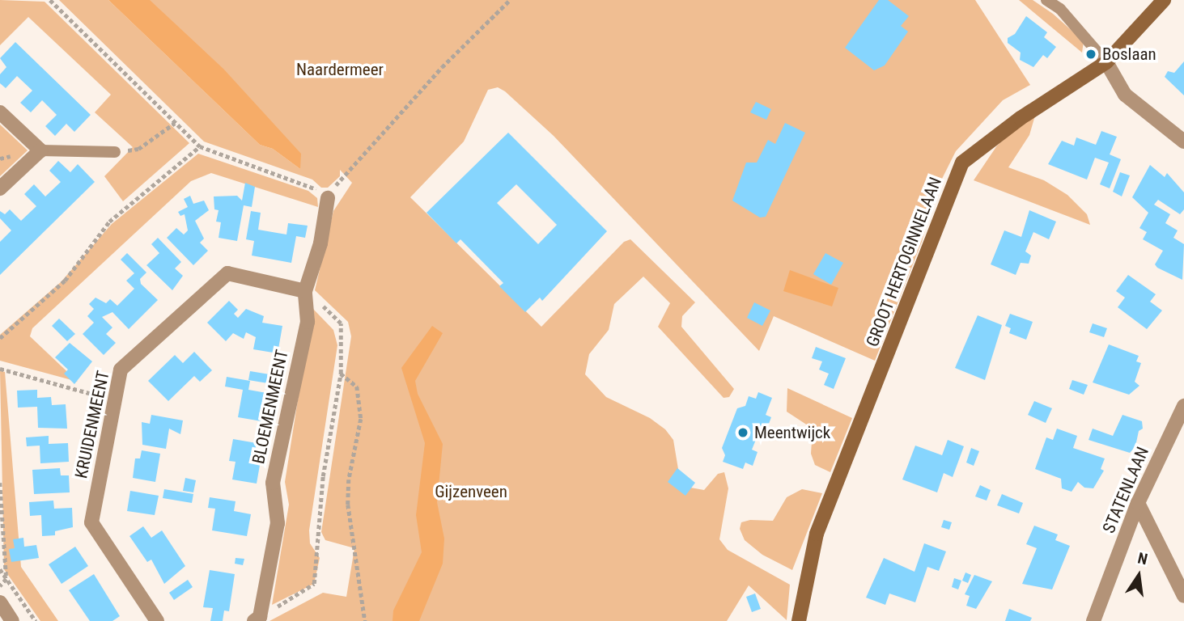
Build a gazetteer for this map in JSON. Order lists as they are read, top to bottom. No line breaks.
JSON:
{"streets":{"main road":["GROOT HERTOGINNELAAN"],"street":["BLOEMENMEENT","KRUIDENMEENT","STATENLAAN"]},"crossings":[["BLOEMENMEENT","KRUIDENMEENT"]],"parks":["Naardermeer","Gijzenveen"],"places":["Boslaan","Meentwijck"],"north":"top"}
